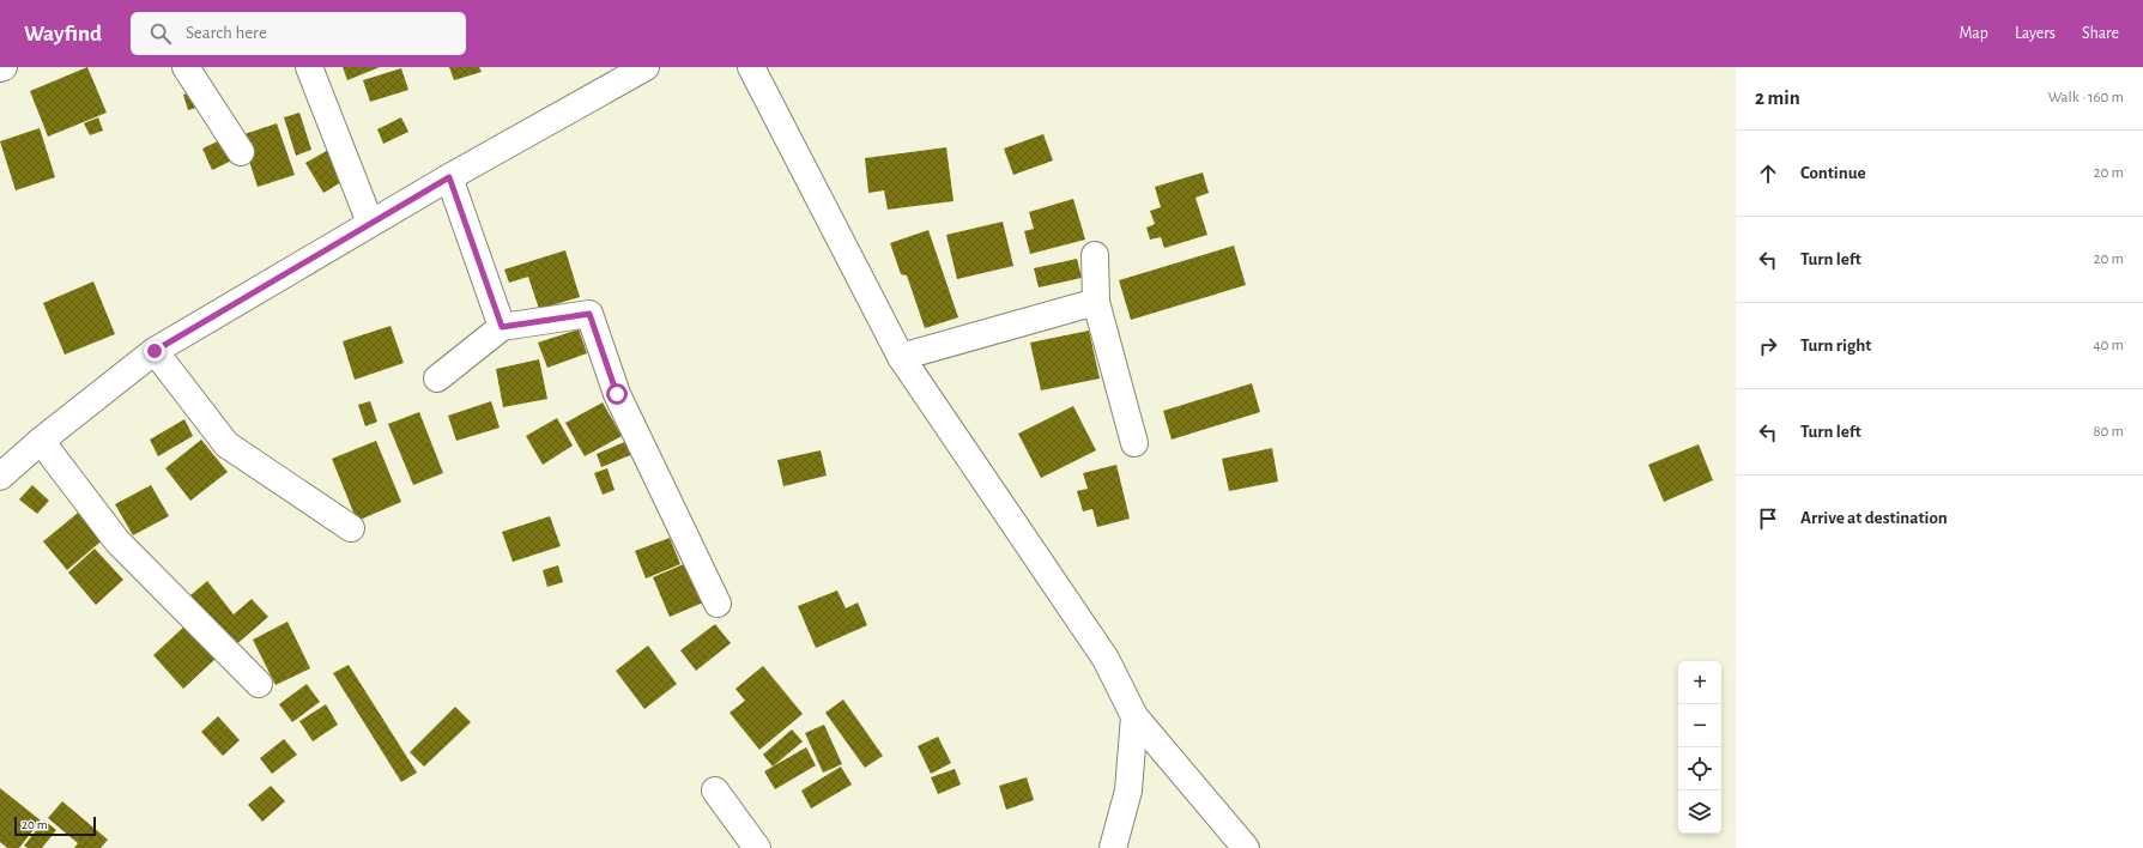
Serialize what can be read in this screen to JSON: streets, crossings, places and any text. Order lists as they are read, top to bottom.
{
  "scale_bar": "20 m",
  "page": {
    "header": "Wayfind",
    "search": "Search here",
    "nav": ["Map", "Layers", "Share"],
    "heading": ["2 min", "Walk · 160 m"],
    "list": [
      ["Continue", "20 m"],
      ["Turn left", "20 m"],
      ["Turn right", "40 m"],
      ["Turn left", "80 m"],
      "Arrive at destination"
    ],
    "map_buttons": ["+", "−"],
    "scale": "20 m"
  }
}
